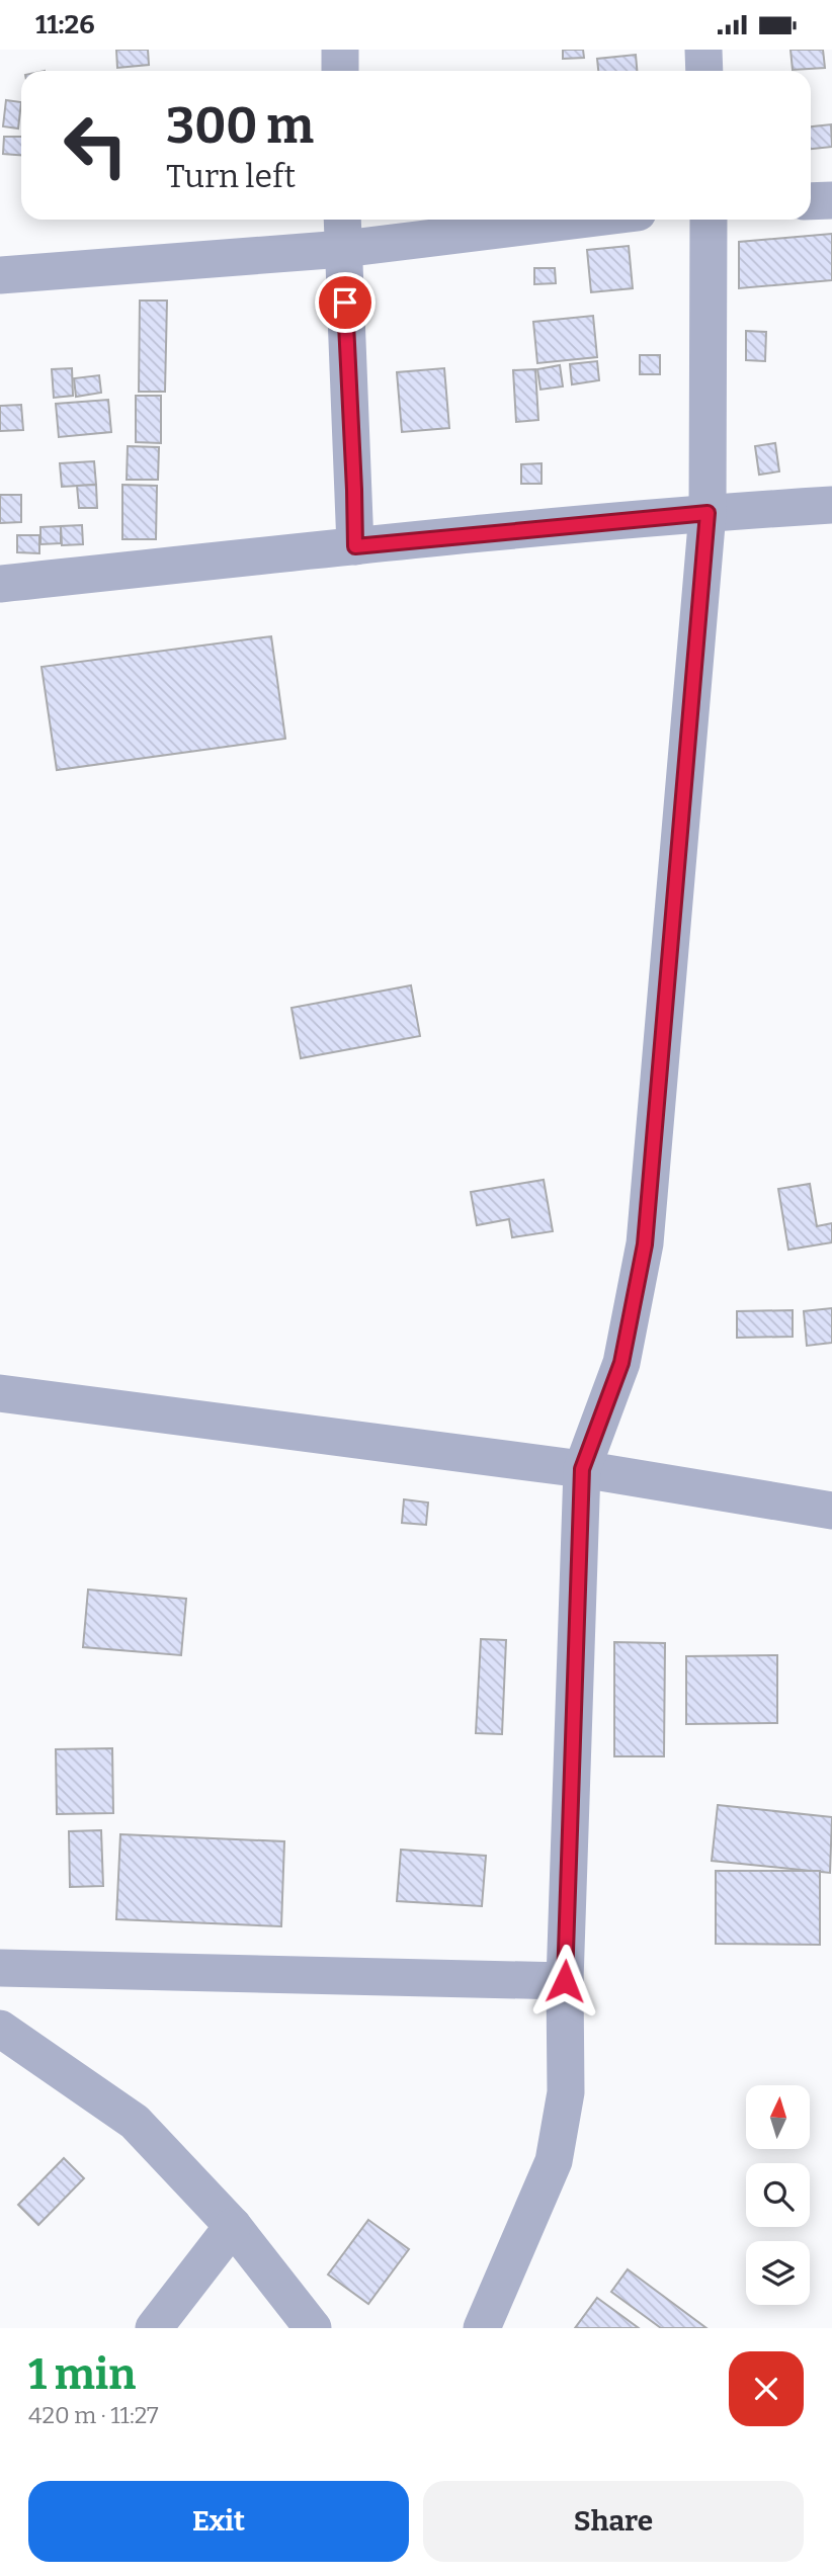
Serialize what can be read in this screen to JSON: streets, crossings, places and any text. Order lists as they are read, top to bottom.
{
  "north": "top",
  "page": {
    "status": "11:26",
    "turn": ["300 m", "Turn left"],
    "heading": ["1 min", "420 m · 11:27"],
    "buttons": ["Exit", "Share"]
  }
}
